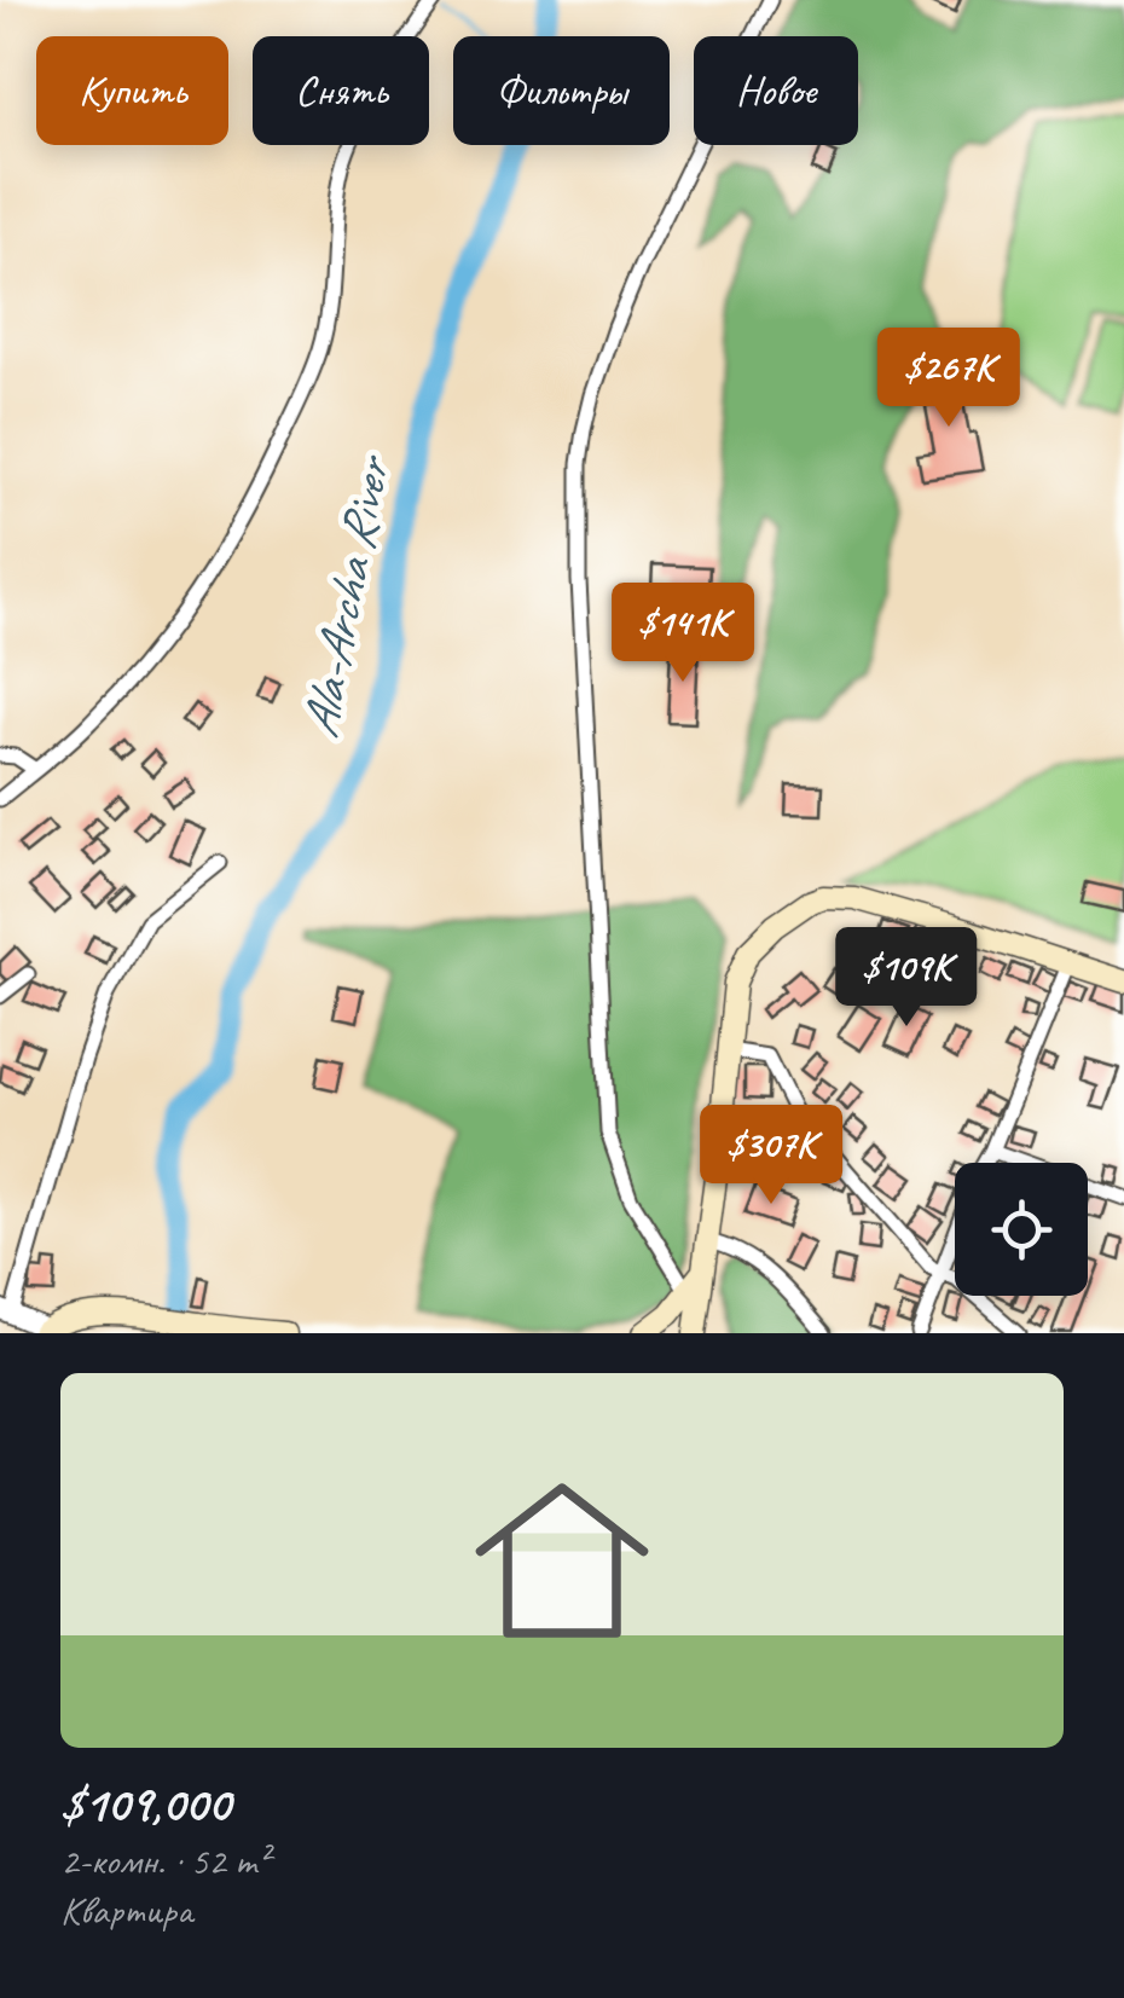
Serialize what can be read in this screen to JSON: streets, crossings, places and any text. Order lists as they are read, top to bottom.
{
  "water": ["Ala-Archa River"],
  "page": {
    "chip": [
      "Купить",
      "Снять",
      "Фильтры",
      "Новое"
    ],
    "price": [
      "$267K",
      "$141K",
      "$109K",
      "$307K"
    ],
    "list": [
      {
        "name": "$109,000",
        "note": "2-комн. · 52 m² · Квартира"
      }
    ]
  }
}
